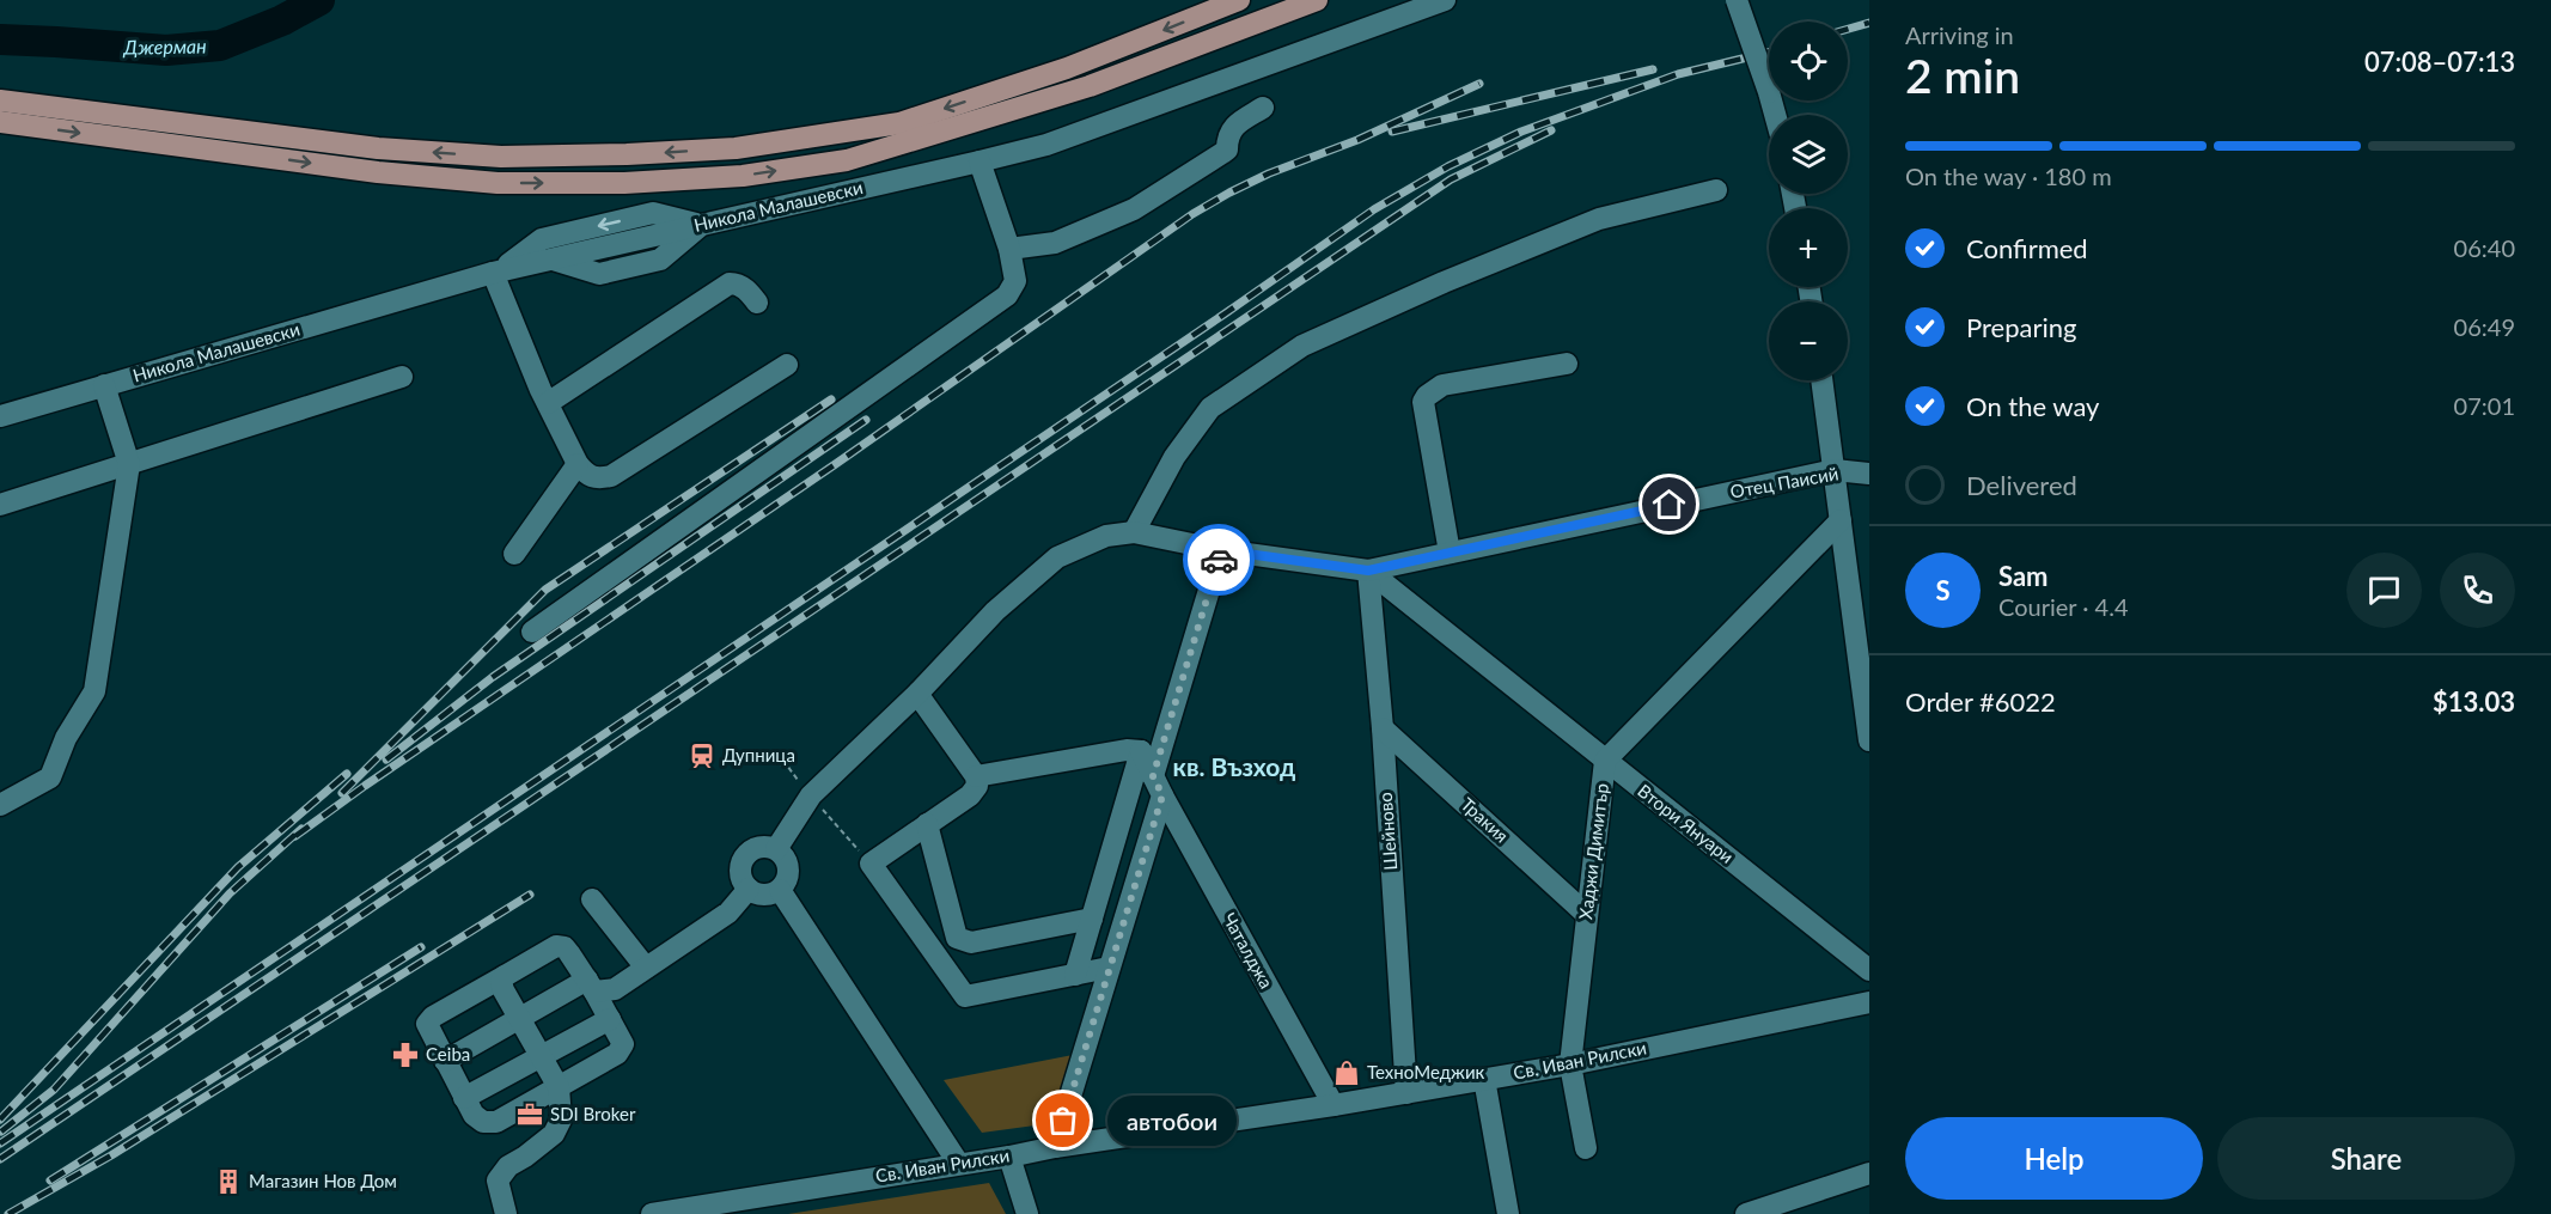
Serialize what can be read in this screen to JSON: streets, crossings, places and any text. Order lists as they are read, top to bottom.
{
  "streets": {
    "street": [
      "Никола Малашевски",
      "Отец Паисий",
      "Тракия",
      "Втори Януари",
      "Шейново",
      "Хаджи Димитър",
      "Чаталджа",
      "Св. Иван Рилски"
    ]
  },
  "crossings": [
    ["Отец Паисий", "Втори Януари"],
    ["Отец Паисий", "Шейново"],
    ["Тракия", "Шейново"],
    ["Тракия", "Хаджи Димитър"],
    ["Втори Януари", "Шейново"],
    ["Втори Януари", "Хаджи Димитър"],
    ["Шейново", "Св. Иван Рилски"],
    ["Хаджи Димитър", "Св. Иван Рилски"],
    ["Чаталджа", "Св. Иван Рилски"]
  ],
  "districts": ["кв. Възход"],
  "water": ["Джерман"],
  "places": {
    "station": ["Дупница"],
    "pharmacy": ["Ceiba"],
    "shop": ["ТехноМеджик"],
    "office": ["SDI Broker"],
    "other": ["автобои"],
    "building": ["Магазин Нов Дом"]
  },
  "page": {
    "heading": ["2 min", "Arriving in", "07:08–07:13"],
    "panel": [
      "Sam",
      "Courier · 4.4",
      "Order #6022",
      "$13.03"
    ],
    "map_buttons": ["+", "−"],
    "bar": "On the way · 180 m",
    "list": [
      ["Confirmed", "06:40"],
      ["Preparing", "06:49"],
      ["On the way", "07:01"],
      "Delivered"
    ],
    "round": "S",
    "bubble": "автобои",
    "buttons": ["Help", "Share"]
  }
}
